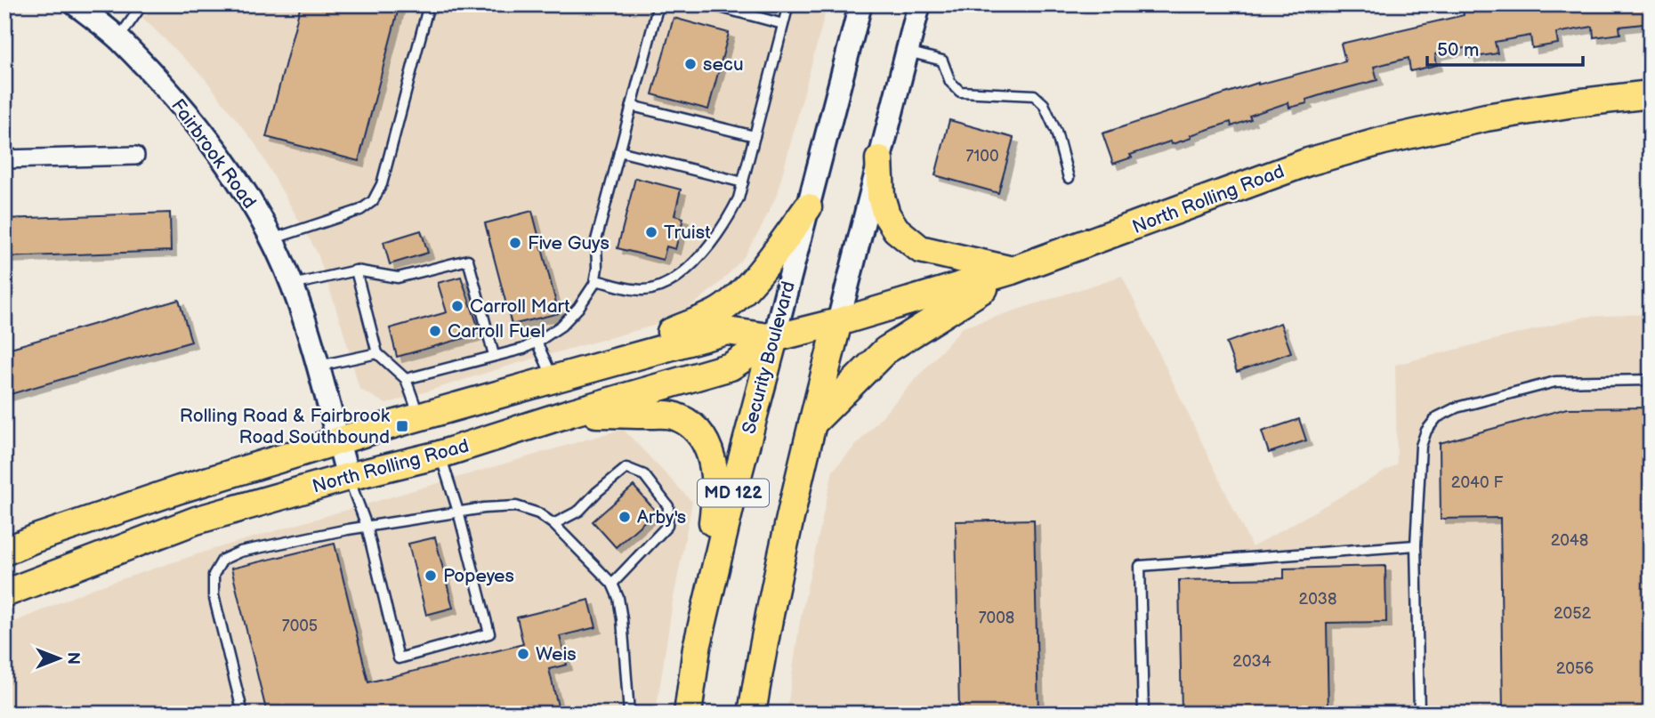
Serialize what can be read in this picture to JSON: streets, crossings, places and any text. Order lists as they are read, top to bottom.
{
  "streets": {
    "main road": ["North Rolling Road", "Security Boulevard", "MD 122"],
    "street": ["Fairbrook Road"]
  },
  "crossings": [
    ["Fairbrook Road", "North Rolling Road"],
    ["North Rolling Road", "Security Boulevard"],
    ["North Rolling Road", "MD 122"]
  ],
  "places": {
    "other": [
      "secu",
      "Truist",
      "Five Guys",
      "Carroll Mart",
      "Carroll Fuel",
      "Arby's",
      "Popeyes",
      "Weis"
    ],
    "transit": ["Rolling Road & Fairbrook Road Southbound"]
  },
  "house_numbers": [
    "7100",
    "2040 F",
    "2048",
    "2038",
    "2052",
    "7008",
    "7005",
    "2034",
    "2056"
  ],
  "scale_bar": "50 m",
  "north": "right"
}
